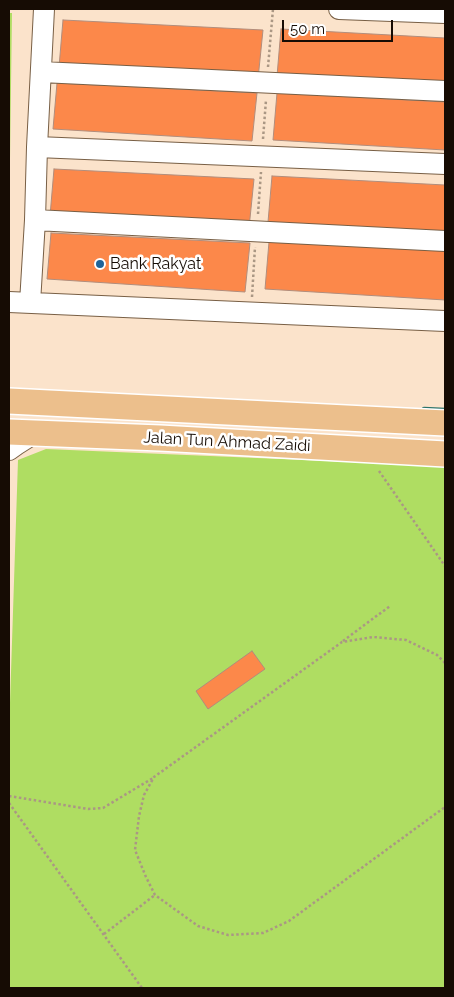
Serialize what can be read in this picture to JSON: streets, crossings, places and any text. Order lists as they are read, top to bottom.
{
  "streets": {
    "main road": ["Jalan Tun Ahmad Zaidi"]
  },
  "places": ["Bank Rakyat"],
  "scale_bar": "50 m"
}
